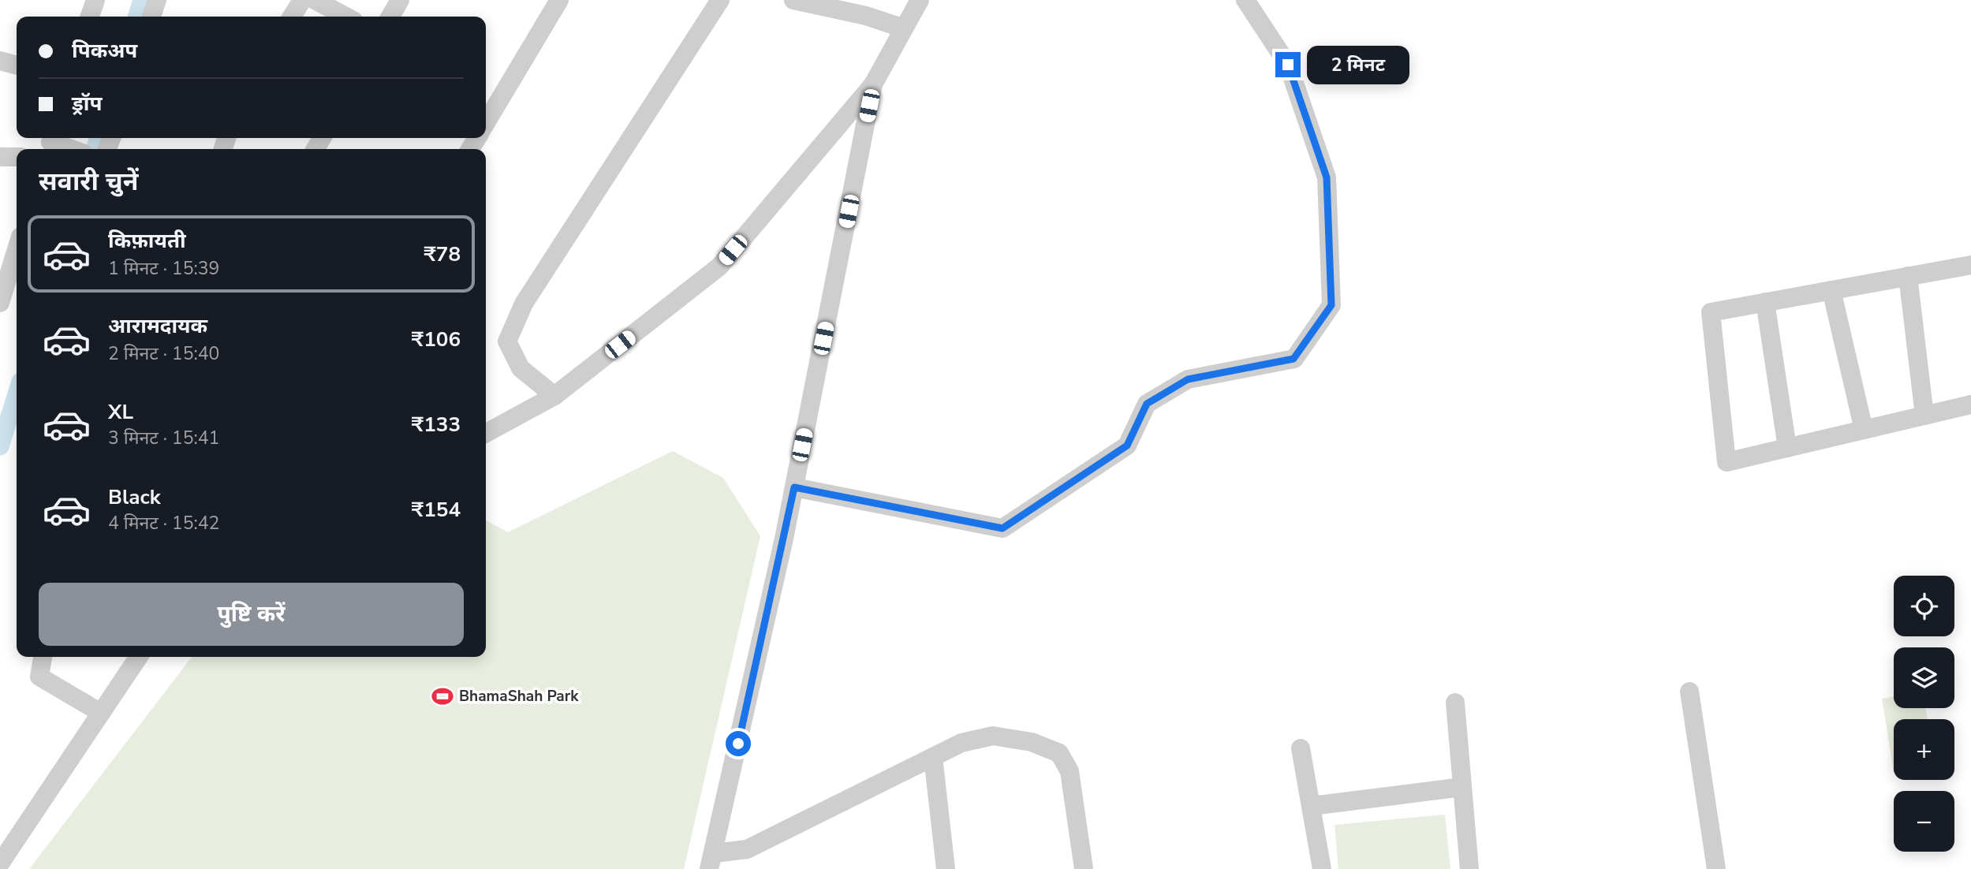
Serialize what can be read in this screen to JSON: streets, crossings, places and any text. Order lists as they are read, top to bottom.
{
  "places": {
    "sports": ["BhamaShah Park"]
  },
  "page": {
    "banner": ["पिकअप", "ड्रॉप"],
    "bubble": "2 मिनट",
    "heading": "सवारी चुनें",
    "list": [
      {
        "name": "किफ़ायती",
        "note": "1 मिनट · 15:39",
        "value": "₹78"
      },
      {
        "name": "आरामदायक",
        "note": "2 मिनट · 15:40",
        "value": "₹106"
      },
      {
        "name": "XL",
        "note": "3 मिनट · 15:41",
        "value": "₹133"
      },
      {
        "name": "Black",
        "note": "4 मिनट · 15:42",
        "value": "₹154"
      }
    ],
    "buttons": "पुष्टि करें",
    "map_buttons": ["+", "−"]
  }
}
